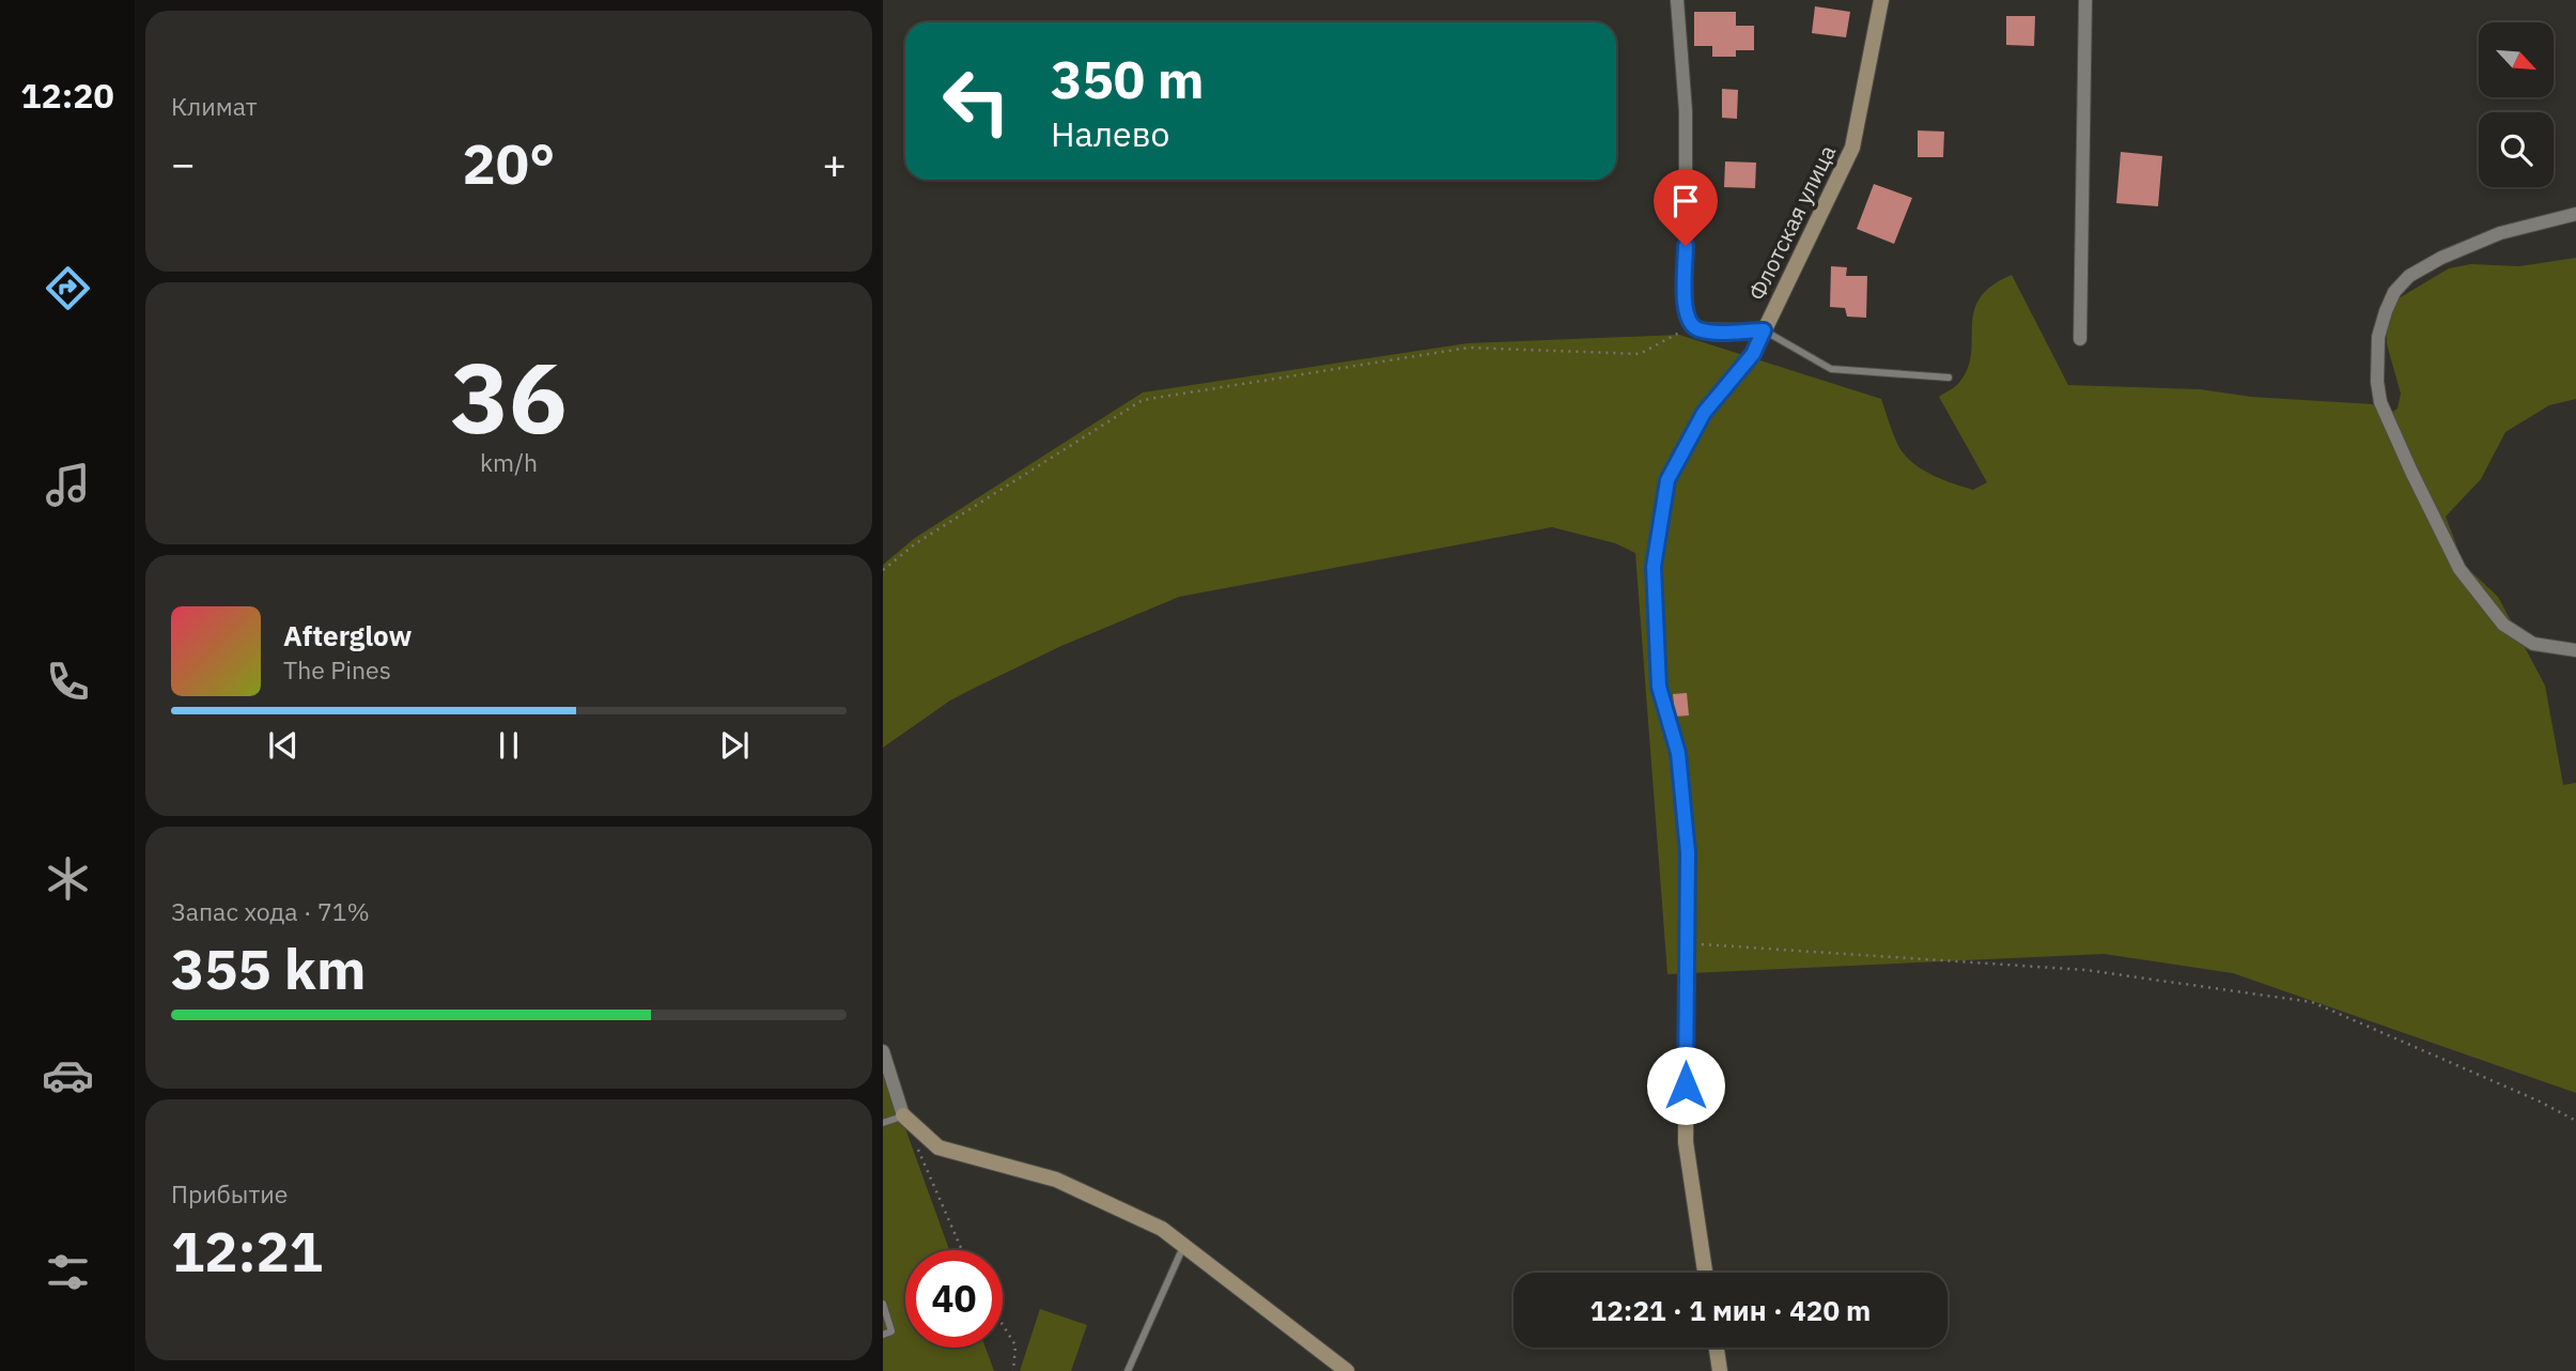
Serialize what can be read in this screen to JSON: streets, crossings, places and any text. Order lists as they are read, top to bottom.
{
  "streets": {
    "street": ["Флотская улица"]
  },
  "north": "bottom right",
  "page": {
    "tabs": "12:20",
    "tile": [
      "Климат",
      ["36", "km/h"],
      ["Запас хода · 71%", "355 km"],
      ["Прибытие", "12:21"]
    ],
    "turn": ["350 m", "Налево"],
    "heat": ["−", "20°", "+"],
    "song": ["Afterglow", "The Pines"],
    "limit": "40",
    "trip": "12:21 · 1 мин · 420 m"
  }
}
